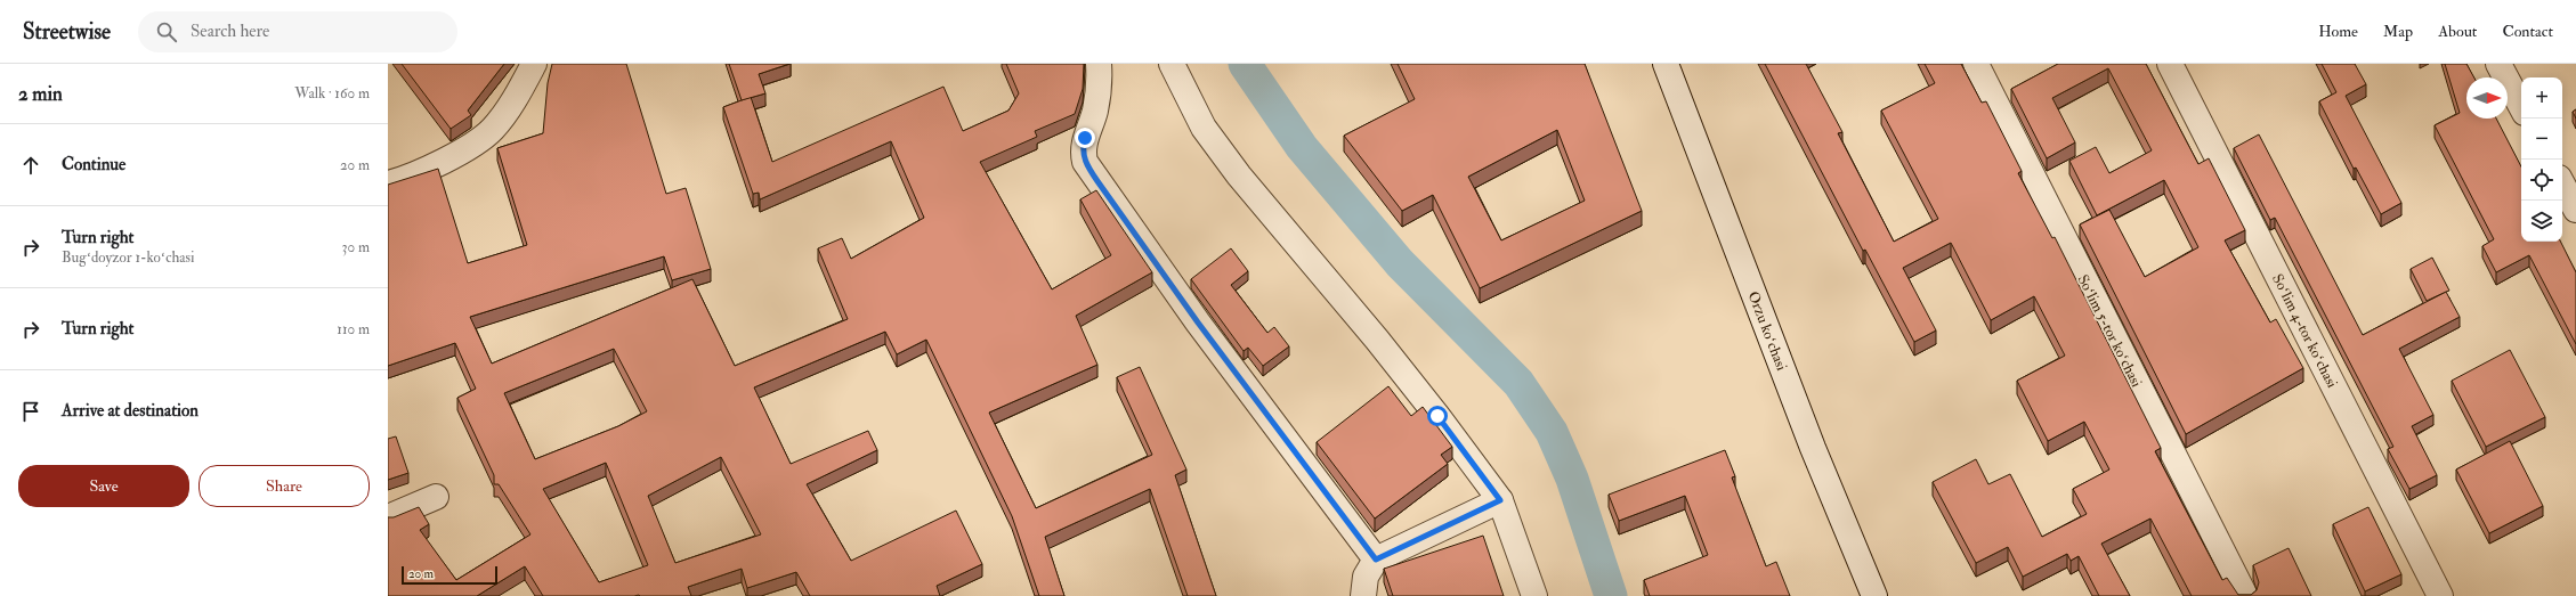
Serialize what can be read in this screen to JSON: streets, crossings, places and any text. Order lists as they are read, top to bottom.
{
  "streets": {
    "street": ["Orzu koʻchasi", "Soʻlim 5-tor koʻchasi", "Soʻlim 4-tor koʻchasi"]
  },
  "scale_bar": "20 m",
  "north": "right",
  "page": {
    "header": "Streetwise",
    "search": "Search here",
    "nav": [
      "Home",
      "Map",
      "About",
      "Contact"
    ],
    "heading": ["2 min", "Walk · 160 m"],
    "map_buttons": ["+", "−"],
    "list": [
      ["Continue", "20 m"],
      ["Turn right", "Bugʻdoyzor 1-koʻchasi", "30 m"],
      ["Turn right", "110 m"],
      "Arrive at destination"
    ],
    "buttons": ["Save", "Share"],
    "scale": "20 m"
  }
}
